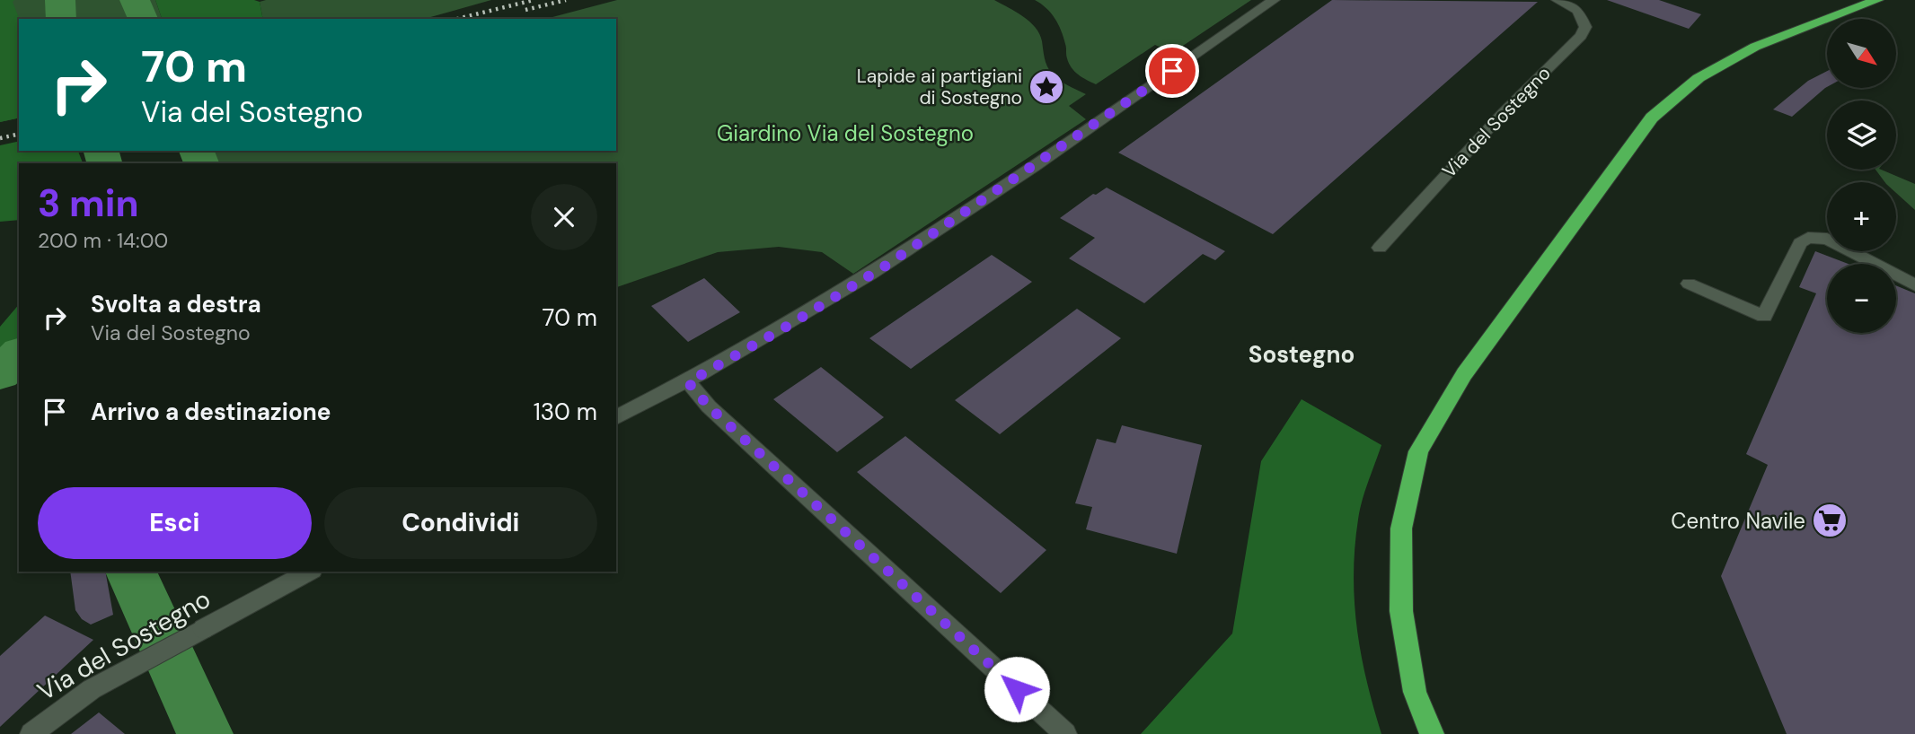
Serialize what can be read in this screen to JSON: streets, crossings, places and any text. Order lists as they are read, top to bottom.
{
  "streets": {
    "street": ["Via del Sostegno"]
  },
  "districts": ["Sostegno"],
  "parks": ["Giardino Via del Sostegno"],
  "places": {
    "place": ["Lapide ai partigiani di Sostegno"],
    "supermarket": ["Centro Navile"]
  },
  "north": "bottom right",
  "page": {
    "map_buttons": ["+", "−"],
    "turn": ["70 m", "Via del Sostegno"],
    "heading": ["3 min", "200 m · 14:00"],
    "list": [
      {
        "name": "Svolta a destra",
        "note": "Via del Sostegno",
        "value": "70 m"
      },
      {
        "name": "Arrivo a destinazione",
        "value": "130 m"
      }
    ],
    "buttons": ["Esci", "Condividi"]
  }
}
